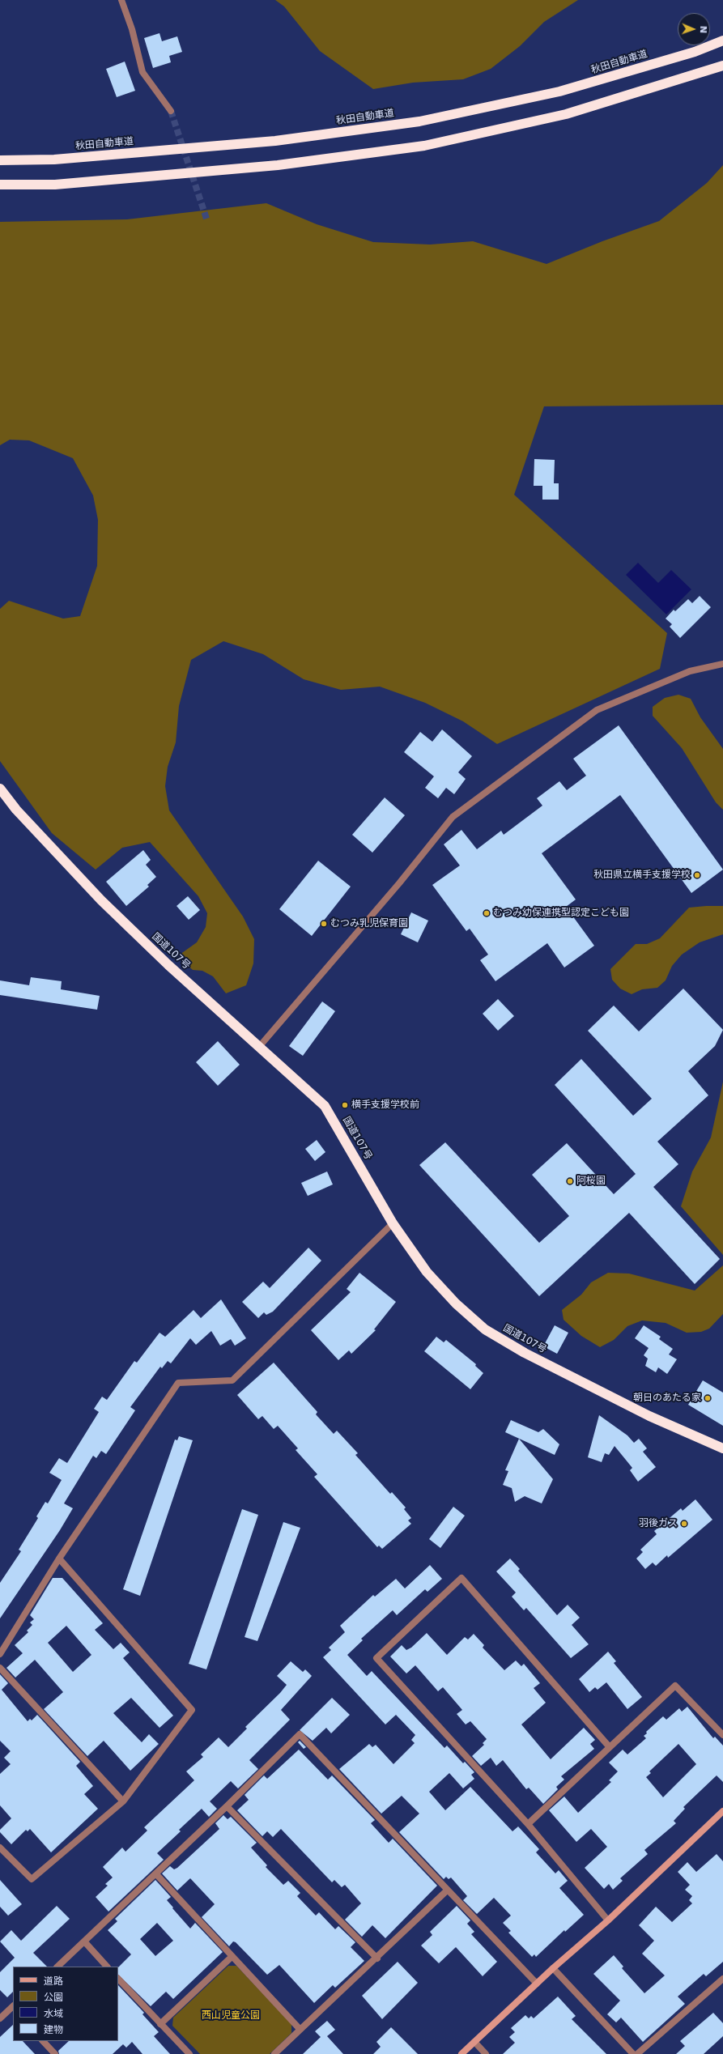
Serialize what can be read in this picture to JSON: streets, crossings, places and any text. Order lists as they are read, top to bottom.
{
  "streets": {
    "highway": ["秋田自動車道", "国道107号"]
  },
  "parks": ["西山児童公園"],
  "places": [
    "秋田県立横手支援学校",
    "むつみ幼保連携型認定こども園",
    "むつみ乳児保育園",
    "横手支援学校前",
    "阿桜園",
    "朝日のあたる家",
    "羽後ガス"
  ],
  "legend": [
    "道路",
    "公園",
    "水域",
    "建物"
  ],
  "north": "right"
}
